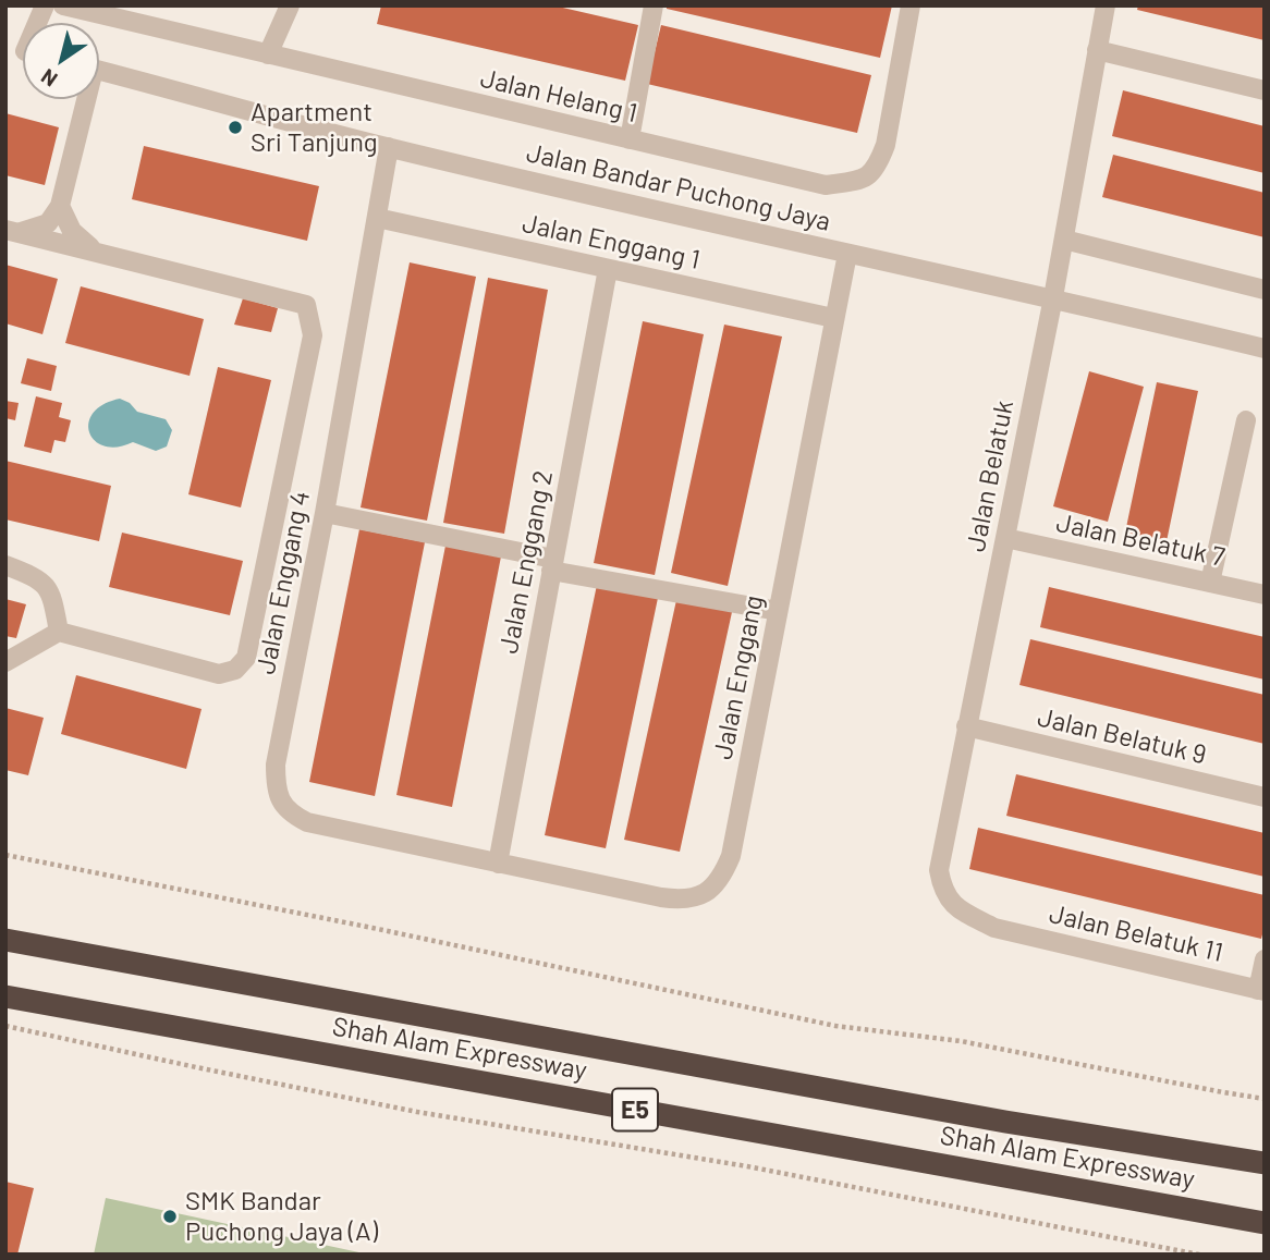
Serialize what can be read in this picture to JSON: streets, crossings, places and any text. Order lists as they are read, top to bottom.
{
  "streets": {
    "highway": ["Shah Alam Expressway", "E5"],
    "street": [
      "Jalan Helang 1",
      "Jalan Bandar Puchong Jaya",
      "Jalan Enggang 1",
      "Jalan Belatuk",
      "Jalan Belatuk 7",
      "Jalan Enggang 2",
      "Jalan Enggang 4",
      "Jalan Enggang",
      "Jalan Belatuk 9",
      "Jalan Belatuk 11"
    ]
  },
  "crossings": [
    ["Jalan Bandar Puchong Jaya", "Jalan Belatuk"],
    ["Jalan Bandar Puchong Jaya", "Jalan Enggang 4"],
    ["Jalan Bandar Puchong Jaya", "Jalan Enggang"],
    ["Jalan Enggang 1", "Jalan Enggang 2"],
    ["Jalan Enggang 1", "Jalan Enggang 4"],
    ["Jalan Enggang 1", "Jalan Enggang"],
    ["Jalan Belatuk", "Jalan Belatuk 7"],
    ["Jalan Belatuk", "Jalan Belatuk 9"],
    ["Jalan Belatuk", "Jalan Belatuk 11"],
    ["Jalan Enggang 2", "Jalan Enggang 4"],
    ["Jalan Enggang 2", "Jalan Enggang"],
    ["Jalan Enggang 4", "Jalan Enggang"]
  ],
  "places": ["Apartment Sri Tanjung", "SMK Bandar Puchong Jaya (A)"],
  "north": "bottom left"
}
